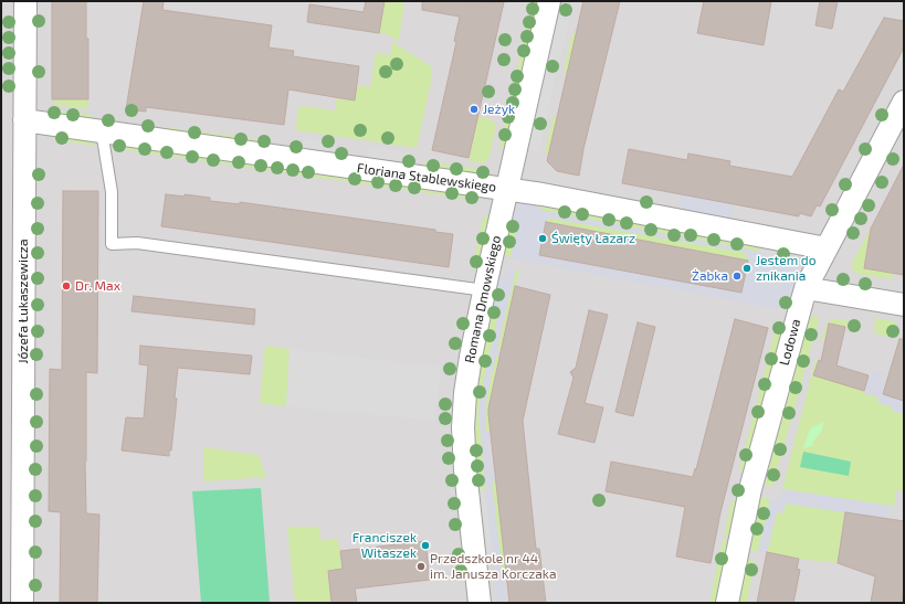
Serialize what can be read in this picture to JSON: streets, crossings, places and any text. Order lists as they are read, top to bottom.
{
  "streets": {
    "street": [
      "Floriana Stablewskiego",
      "Romana Dmowskiego",
      "Józefa Łukaszewicza",
      "Lodowa"
    ]
  },
  "crossings": [
    ["Floriana Stablewskiego", "Romana Dmowskiego"],
    ["Floriana Stablewskiego", "Józefa Łukaszewicza"],
    ["Floriana Stablewskiego", "Lodowa"]
  ],
  "places": [
    "Jeżyk",
    "Święty Łazarz",
    "Jestem do znikania",
    "Żabka",
    "Dr. Max",
    "Franciszek Witaszek",
    "Przedszkole nr 44 im. Janusza Korczaka"
  ]
}
